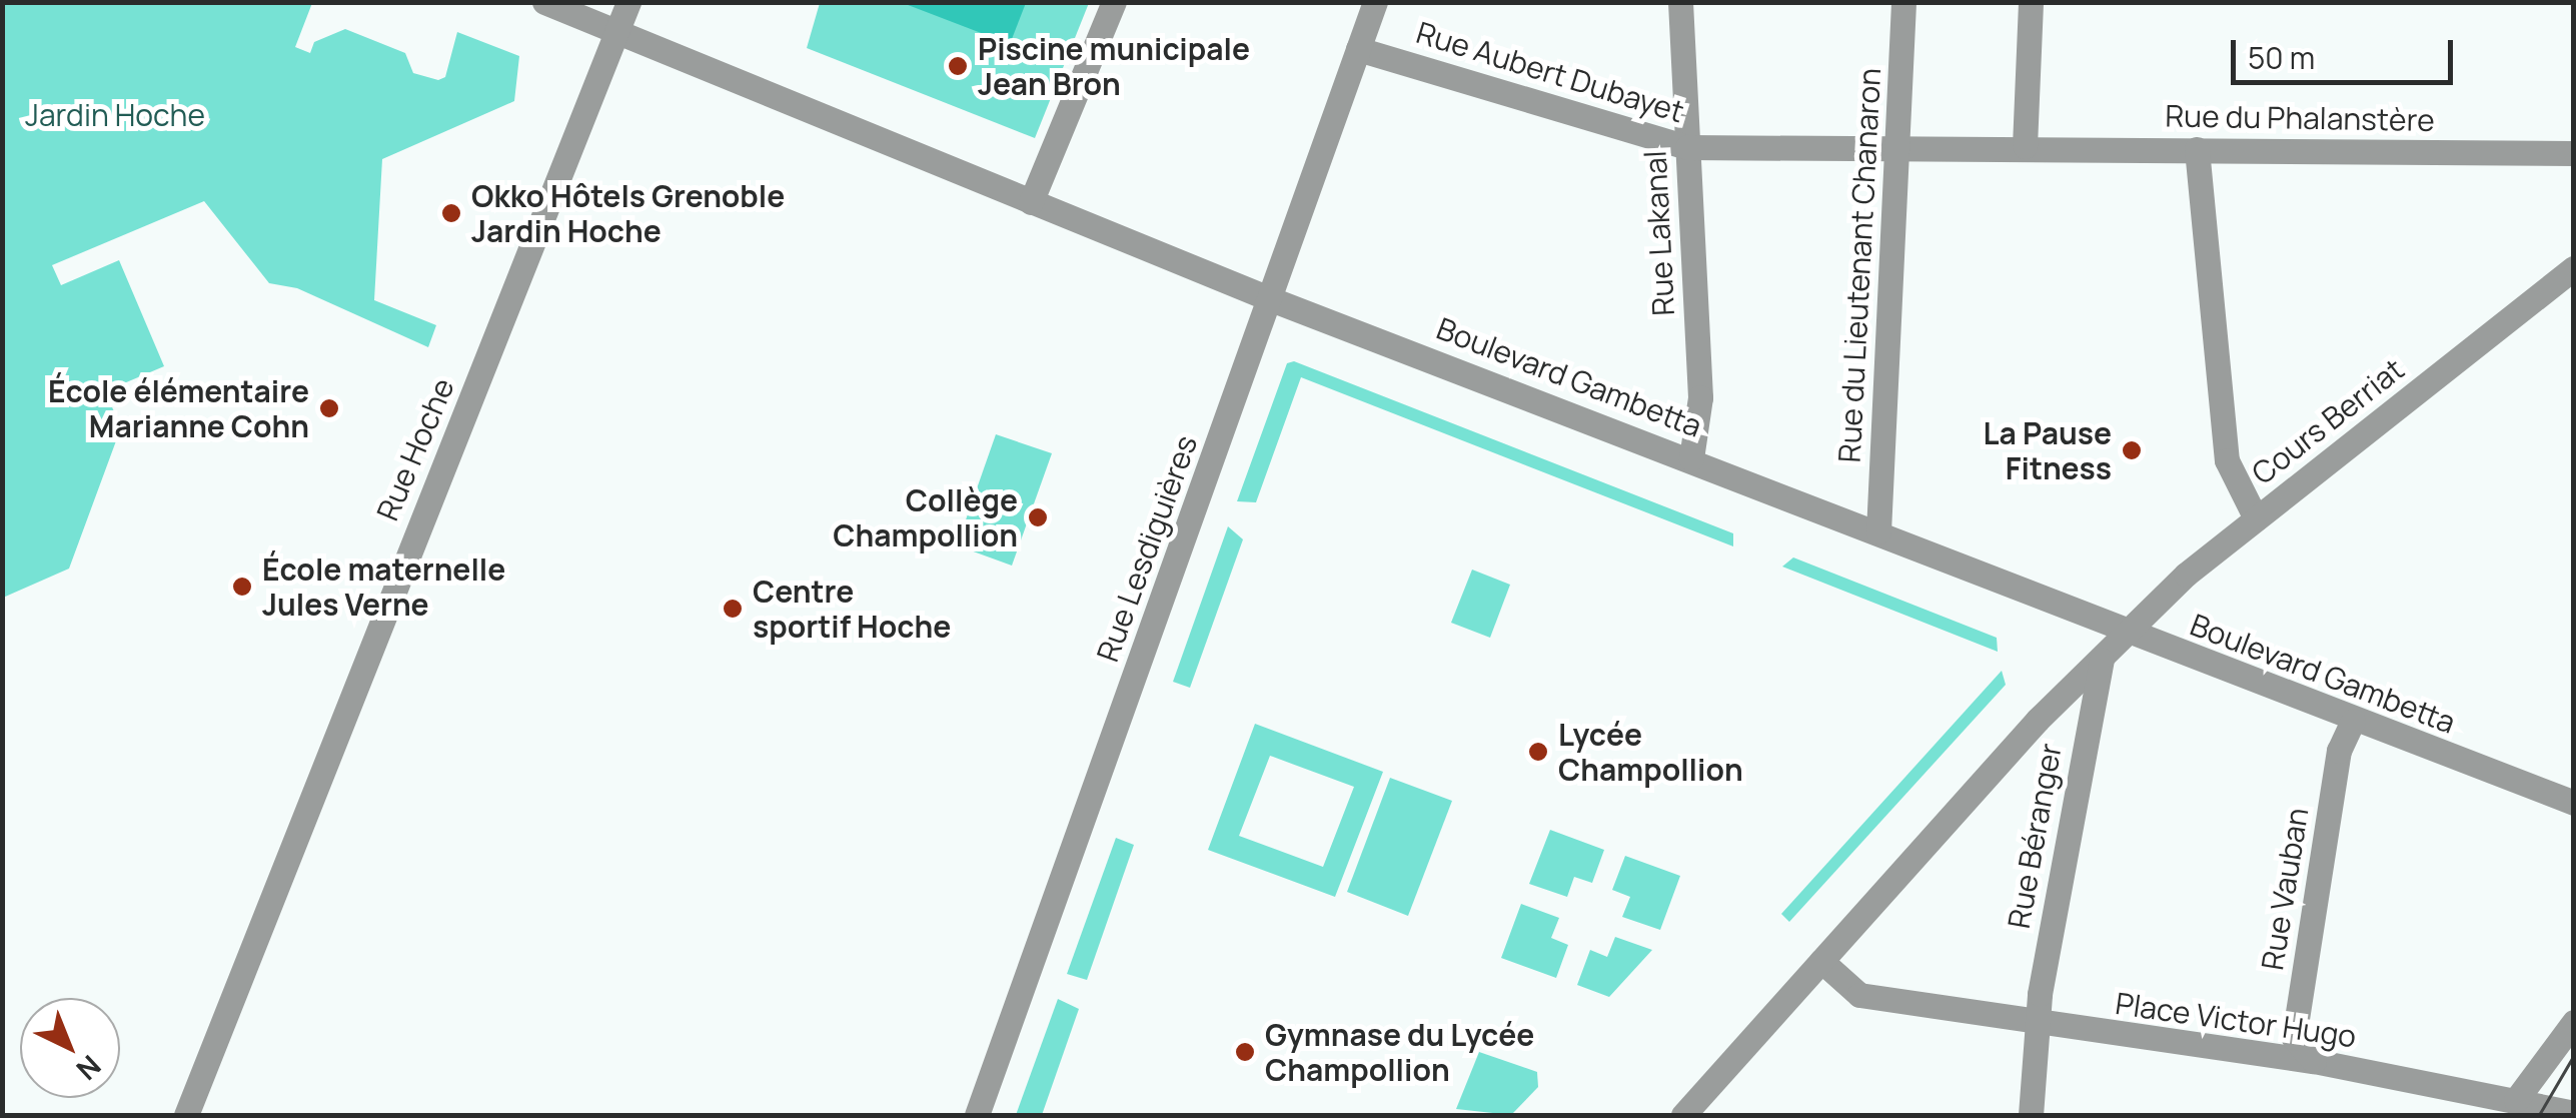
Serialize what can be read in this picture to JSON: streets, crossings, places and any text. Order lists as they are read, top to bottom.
{
  "streets": {
    "street": [
      "Rue Aubert Dubayet",
      "Rue du Phalanstère",
      "Rue Lakanal",
      "Rue du Lieutenant Chanaron",
      "Boulevard Gambetta",
      "Cours Berriat",
      "Rue Hoche",
      "Rue Lesdiguières",
      "Rue Béranger",
      "Rue Vauban",
      "Place Victor Hugo"
    ]
  },
  "crossings": [
    ["Rue Aubert Dubayet", "Rue du Phalanstère"],
    ["Rue Aubert Dubayet", "Rue Lakanal"],
    ["Rue Aubert Dubayet", "Rue du Lieutenant Chanaron"],
    ["Rue Aubert Dubayet", "Rue Lesdiguières"],
    ["Rue Lakanal", "Boulevard Gambetta"],
    ["Rue du Lieutenant Chanaron", "Boulevard Gambetta"],
    ["Boulevard Gambetta", "Cours Berriat"],
    ["Boulevard Gambetta", "Rue Hoche"],
    ["Boulevard Gambetta", "Rue Lesdiguières"],
    ["Boulevard Gambetta", "Rue Vauban"],
    ["Cours Berriat", "Rue Béranger"],
    ["Cours Berriat", "Place Victor Hugo"],
    ["Rue Béranger", "Place Victor Hugo"],
    ["Rue Vauban", "Place Victor Hugo"]
  ],
  "parks": ["Jardin Hoche"],
  "places": [
    "Piscine municipale Jean Bron",
    "Okko Hôtels Grenoble Jardin Hoche",
    "École élémentaire Marianne Cohn",
    "La Pause Fitness",
    "Collège Champollion",
    "École maternelle Jules Verne",
    "Centre sportif Hoche",
    "Lycée Champollion",
    "Gymnase du Lycée Champollion"
  ],
  "scale_bar": "50 m",
  "north": "bottom right"
}
